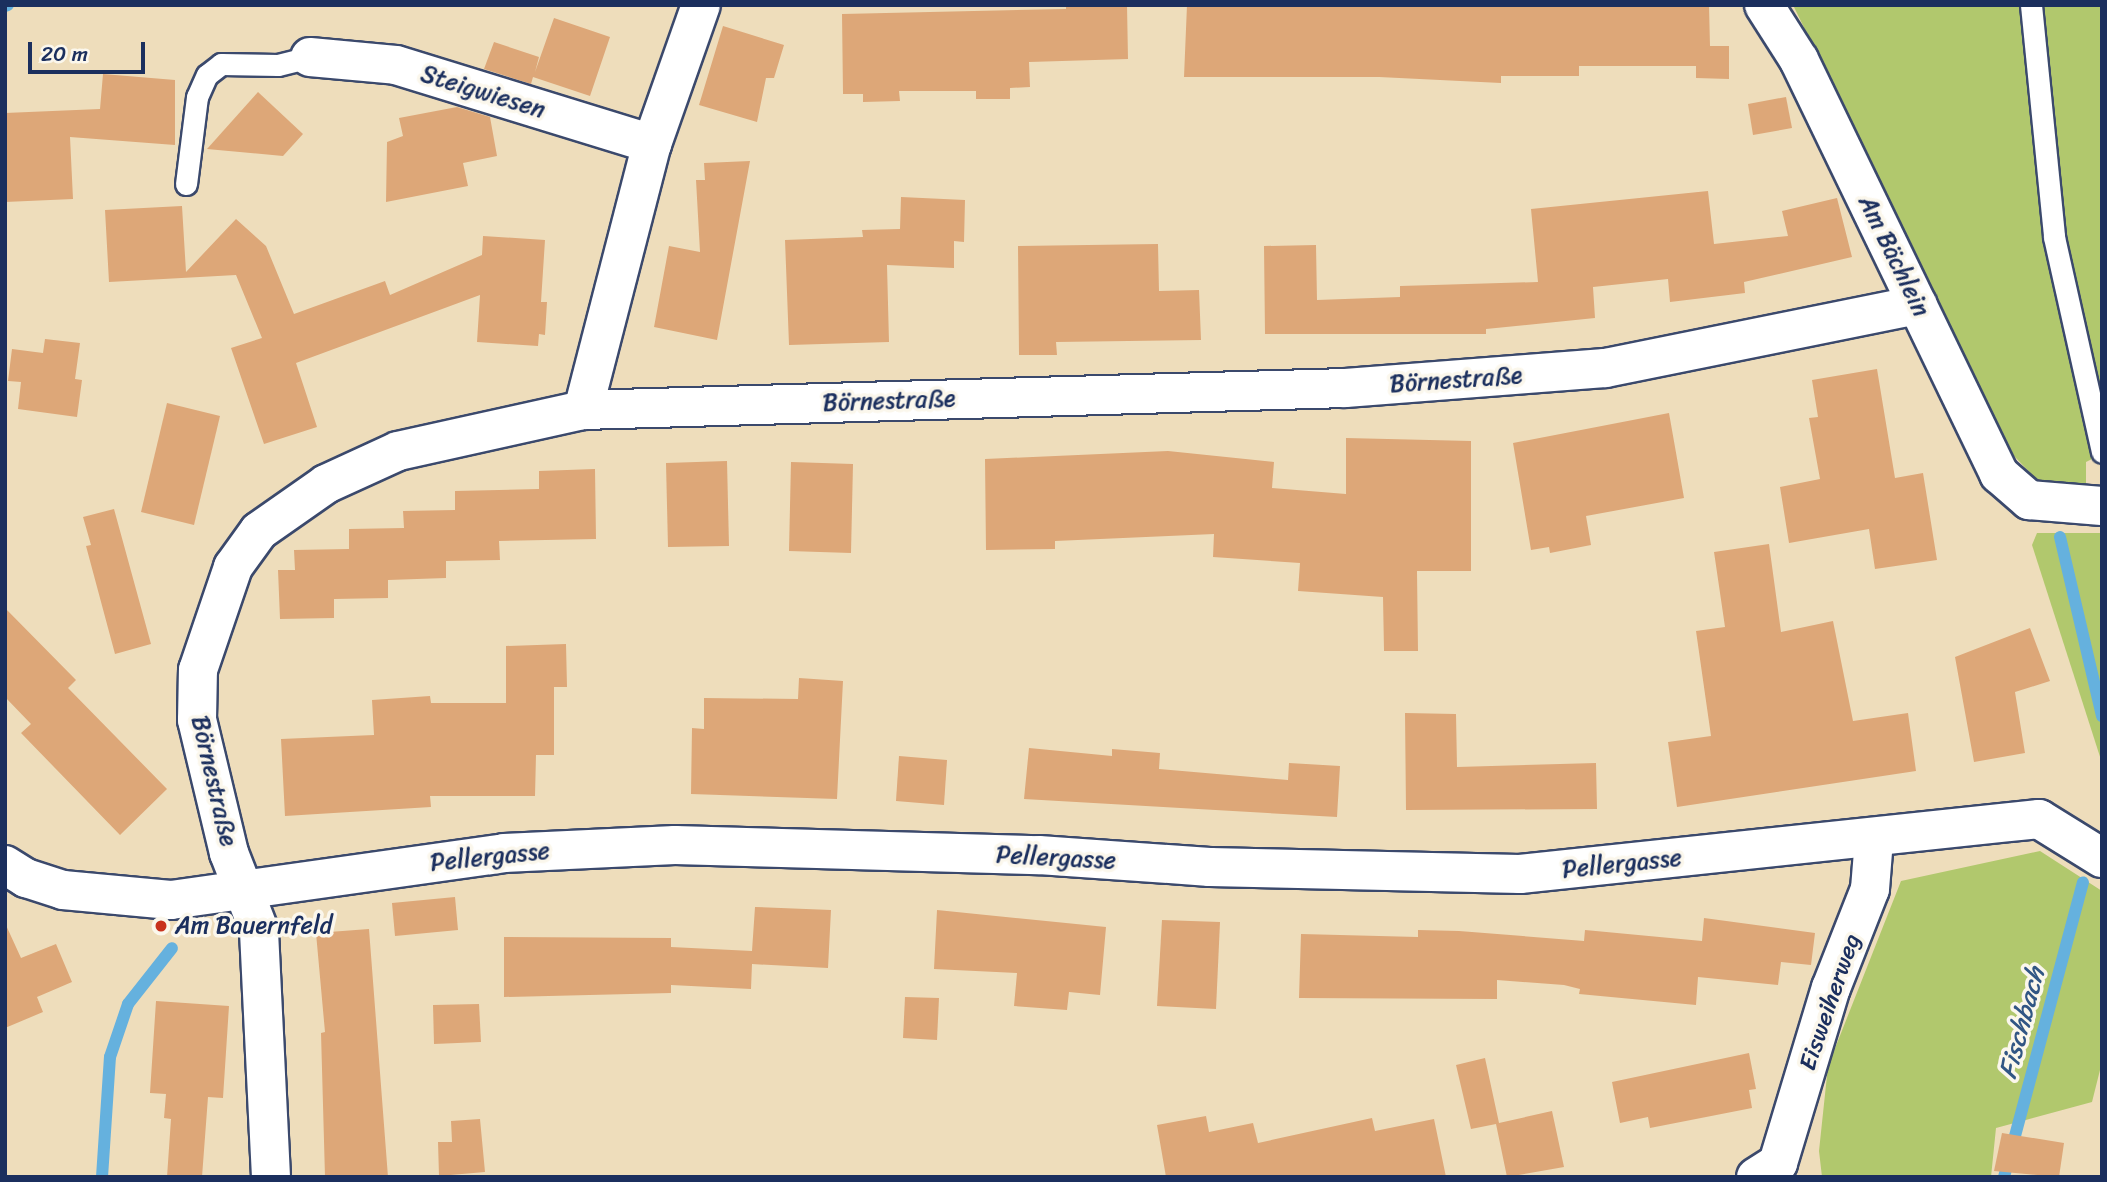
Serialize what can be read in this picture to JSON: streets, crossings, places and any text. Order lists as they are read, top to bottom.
{
  "streets": {
    "street": [
      "Steigwiesen",
      "Am Bächlein",
      "Börnestraße",
      "Pellergasse",
      "Eisweiherweg"
    ]
  },
  "crossings": [
    ["Am Bächlein", "Börnestraße"],
    ["Börnestraße", "Pellergasse"],
    ["Pellergasse", "Eisweiherweg"]
  ],
  "water": ["Fischbach"],
  "places": ["Am Bauernfeld"],
  "scale_bar": "20 m"
}
